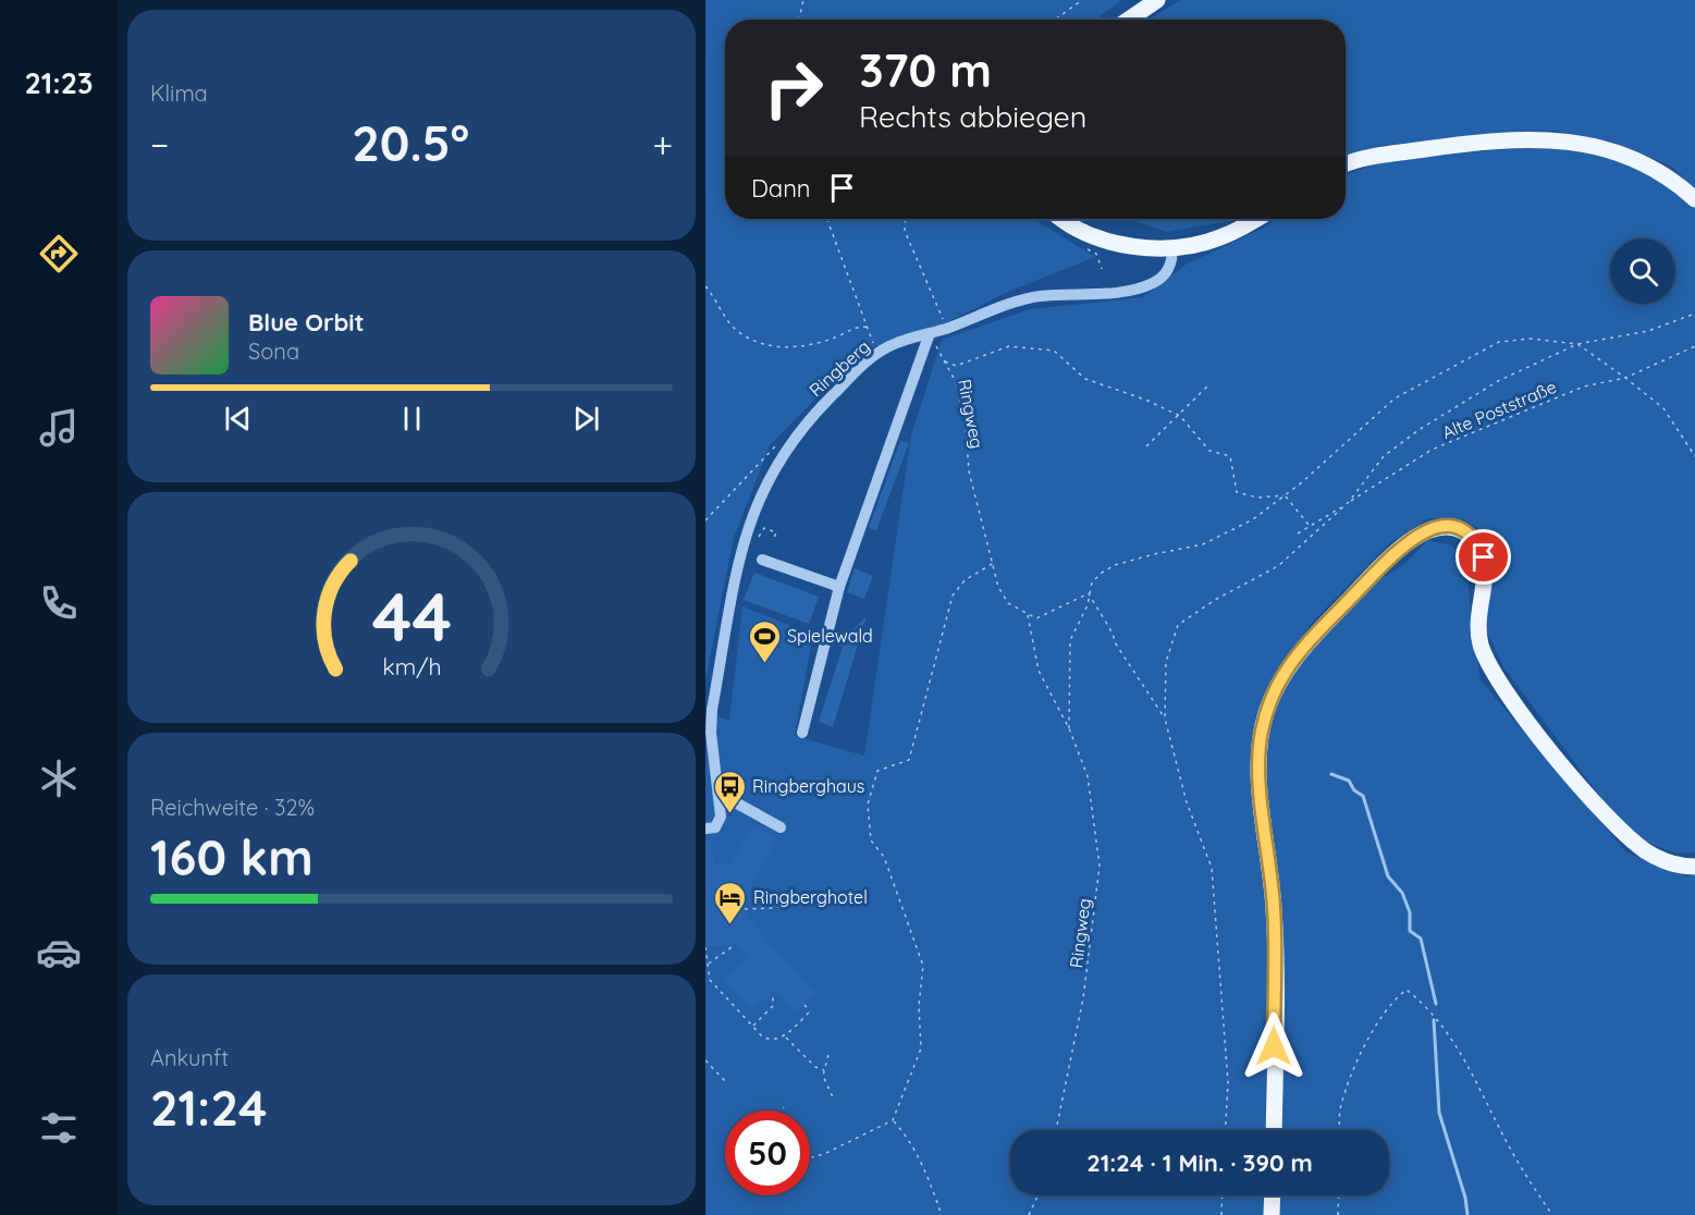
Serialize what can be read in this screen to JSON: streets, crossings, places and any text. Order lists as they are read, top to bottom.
{
  "streets": {
    "lane": ["Ringberg"],
    "path": ["Alte Poststraße", "Ringweg"]
  },
  "crossings": [
    ["Ringberg", "Ringweg"]
  ],
  "places": {
    "sports": ["Spielewald"],
    "bus stop": ["Ringberghaus"],
    "hotel": ["Ringberghotel"]
  },
  "page": {
    "tabs": "21:23",
    "tile": [
      "Klima",
      ["Reichweite · 32%", "160 km"],
      ["Ankunft", "21:24"]
    ],
    "turn": ["370 m", "Rechts abbiegen"],
    "heat": ["−", "20.5°", "+"],
    "then": "Dann",
    "song": ["Blue Orbit", "Sona"],
    "limit": "50",
    "trip": "21:24 · 1 Min. · 390 m",
    "gauge": ["44", "km/h"]
  }
}
